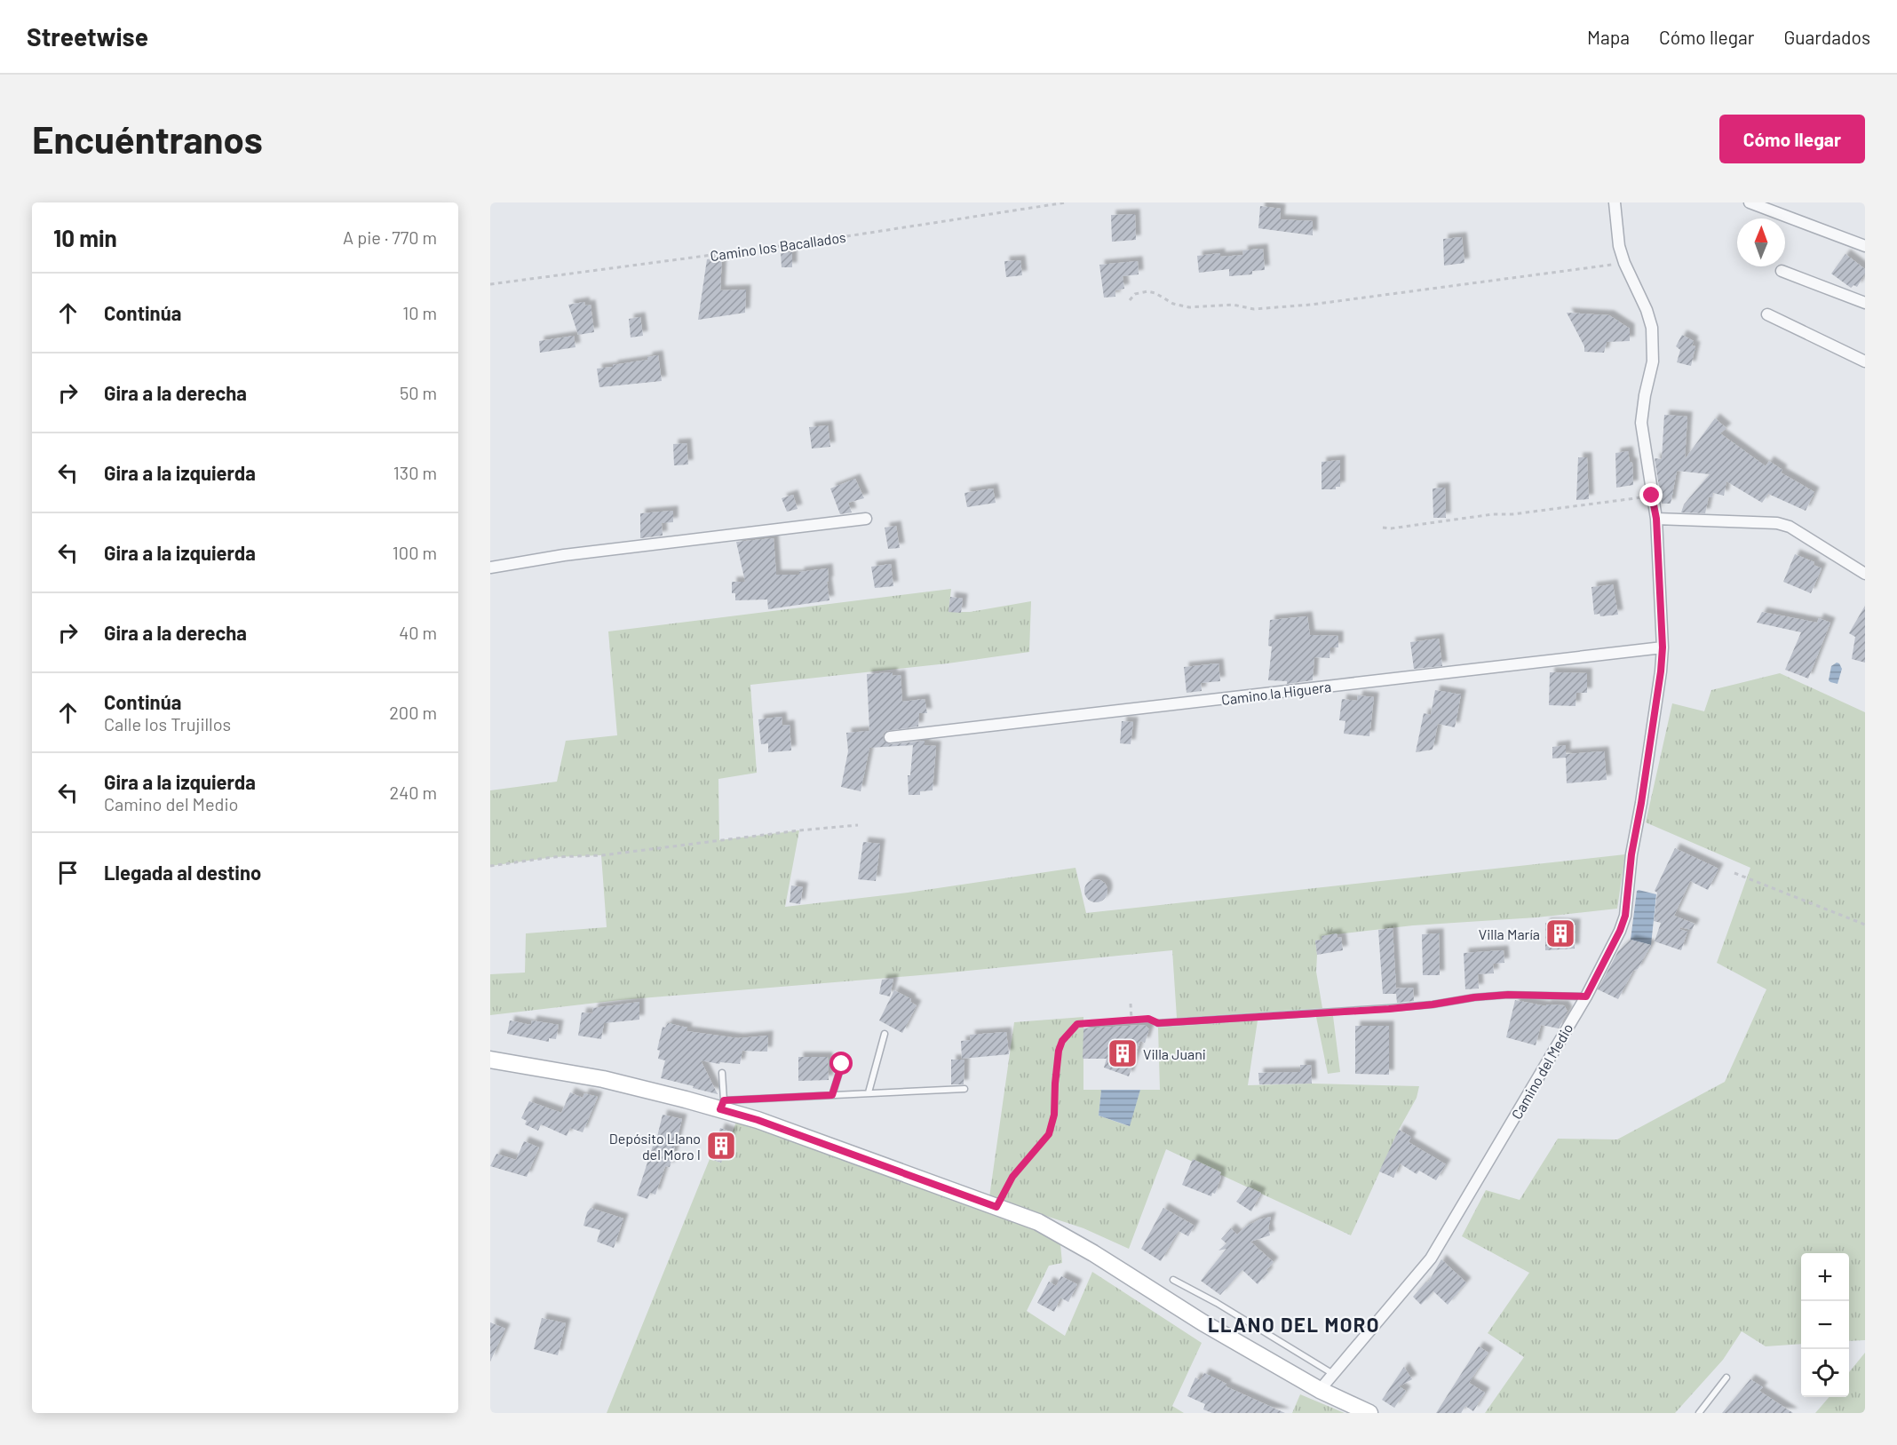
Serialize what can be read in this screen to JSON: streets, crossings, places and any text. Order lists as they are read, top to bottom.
{
  "streets": {
    "street": ["Camino la Higuera", "Camino del Medio"],
    "path": ["Camino los Bacallados"]
  },
  "crossings": [
    ["Camino la Higuera", "Camino del Medio"]
  ],
  "districts": ["LLANO DEL MORO"],
  "places": {
    "building": ["Villa María", "Villa Juani", "Depósito Llano del Moro I"]
  },
  "north": "top",
  "page": {
    "header": "Streetwise",
    "nav": ["Mapa", "Cómo llegar", "Guardados"],
    "buttons": "Cómo llegar",
    "title": "Encuéntranos",
    "heading": ["10 min", "A pie · 770 m"],
    "list": [
      ["Continúa", "10 m"],
      ["Gira a la derecha", "50 m"],
      ["Gira a la izquierda", "130 m"],
      ["Gira a la izquierda", "100 m"],
      ["Gira a la derecha", "40 m"],
      ["Continúa", "Calle los Trujillos", "200 m"],
      ["Gira a la izquierda", "Camino del Medio", "240 m"],
      "Llegada al destino"
    ],
    "map_buttons": ["+", "−"]
  }
}
